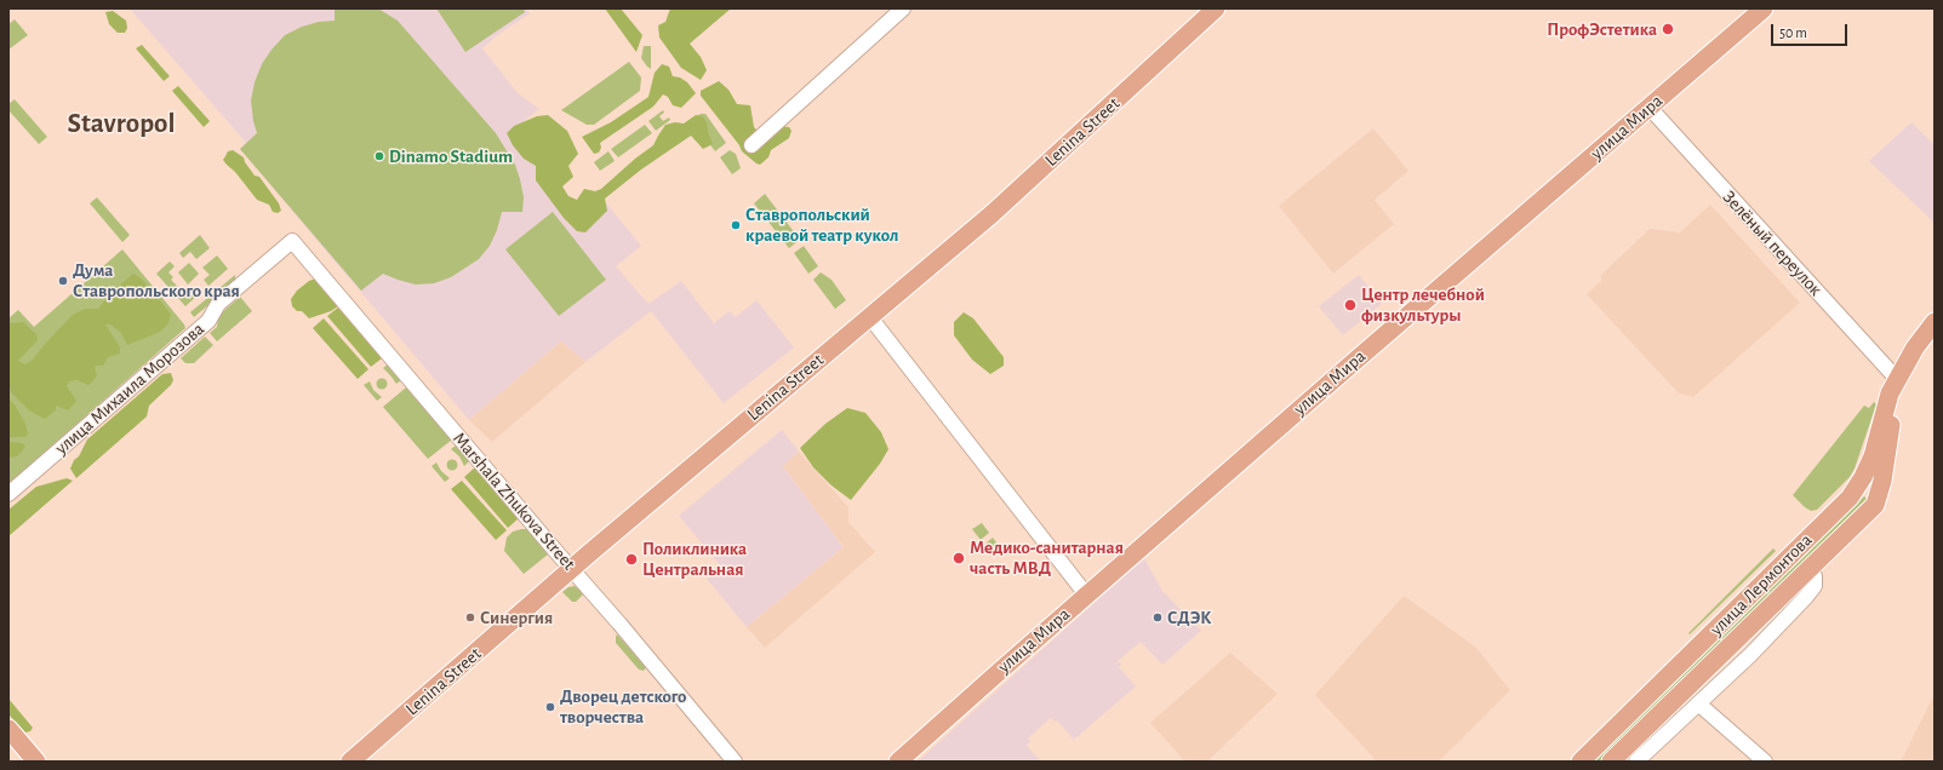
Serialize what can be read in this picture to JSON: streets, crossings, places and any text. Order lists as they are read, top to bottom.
{
  "streets": {
    "main road": ["улица Мира", "Lenina Street", "улица Лермонтова"],
    "street": ["Зелёный переулок", "улица Михаила Морозова", "Marshala Zhukova Street"]
  },
  "crossings": [
    ["улица Мира", "Зелёный переулок"],
    ["Lenina Street", "Marshala Zhukova Street"],
    ["Зелёный переулок", "улица Лермонтова"],
    ["улица Михаила Морозова", "Marshala Zhukova Street"]
  ],
  "districts": ["Stavropol"],
  "places": [
    "ПрофЭстетика",
    "Dinamo Stadium",
    "Ставропольский краевой театр кукол",
    "Дума Ставропольского края",
    "Центр лечебной физкультуры",
    "Медико-санитарная часть МВД",
    "Поликлиника Центральная",
    "Синергия",
    "СДЭК",
    "Дворец детского творчества"
  ],
  "scale_bar": "50 m"
}
